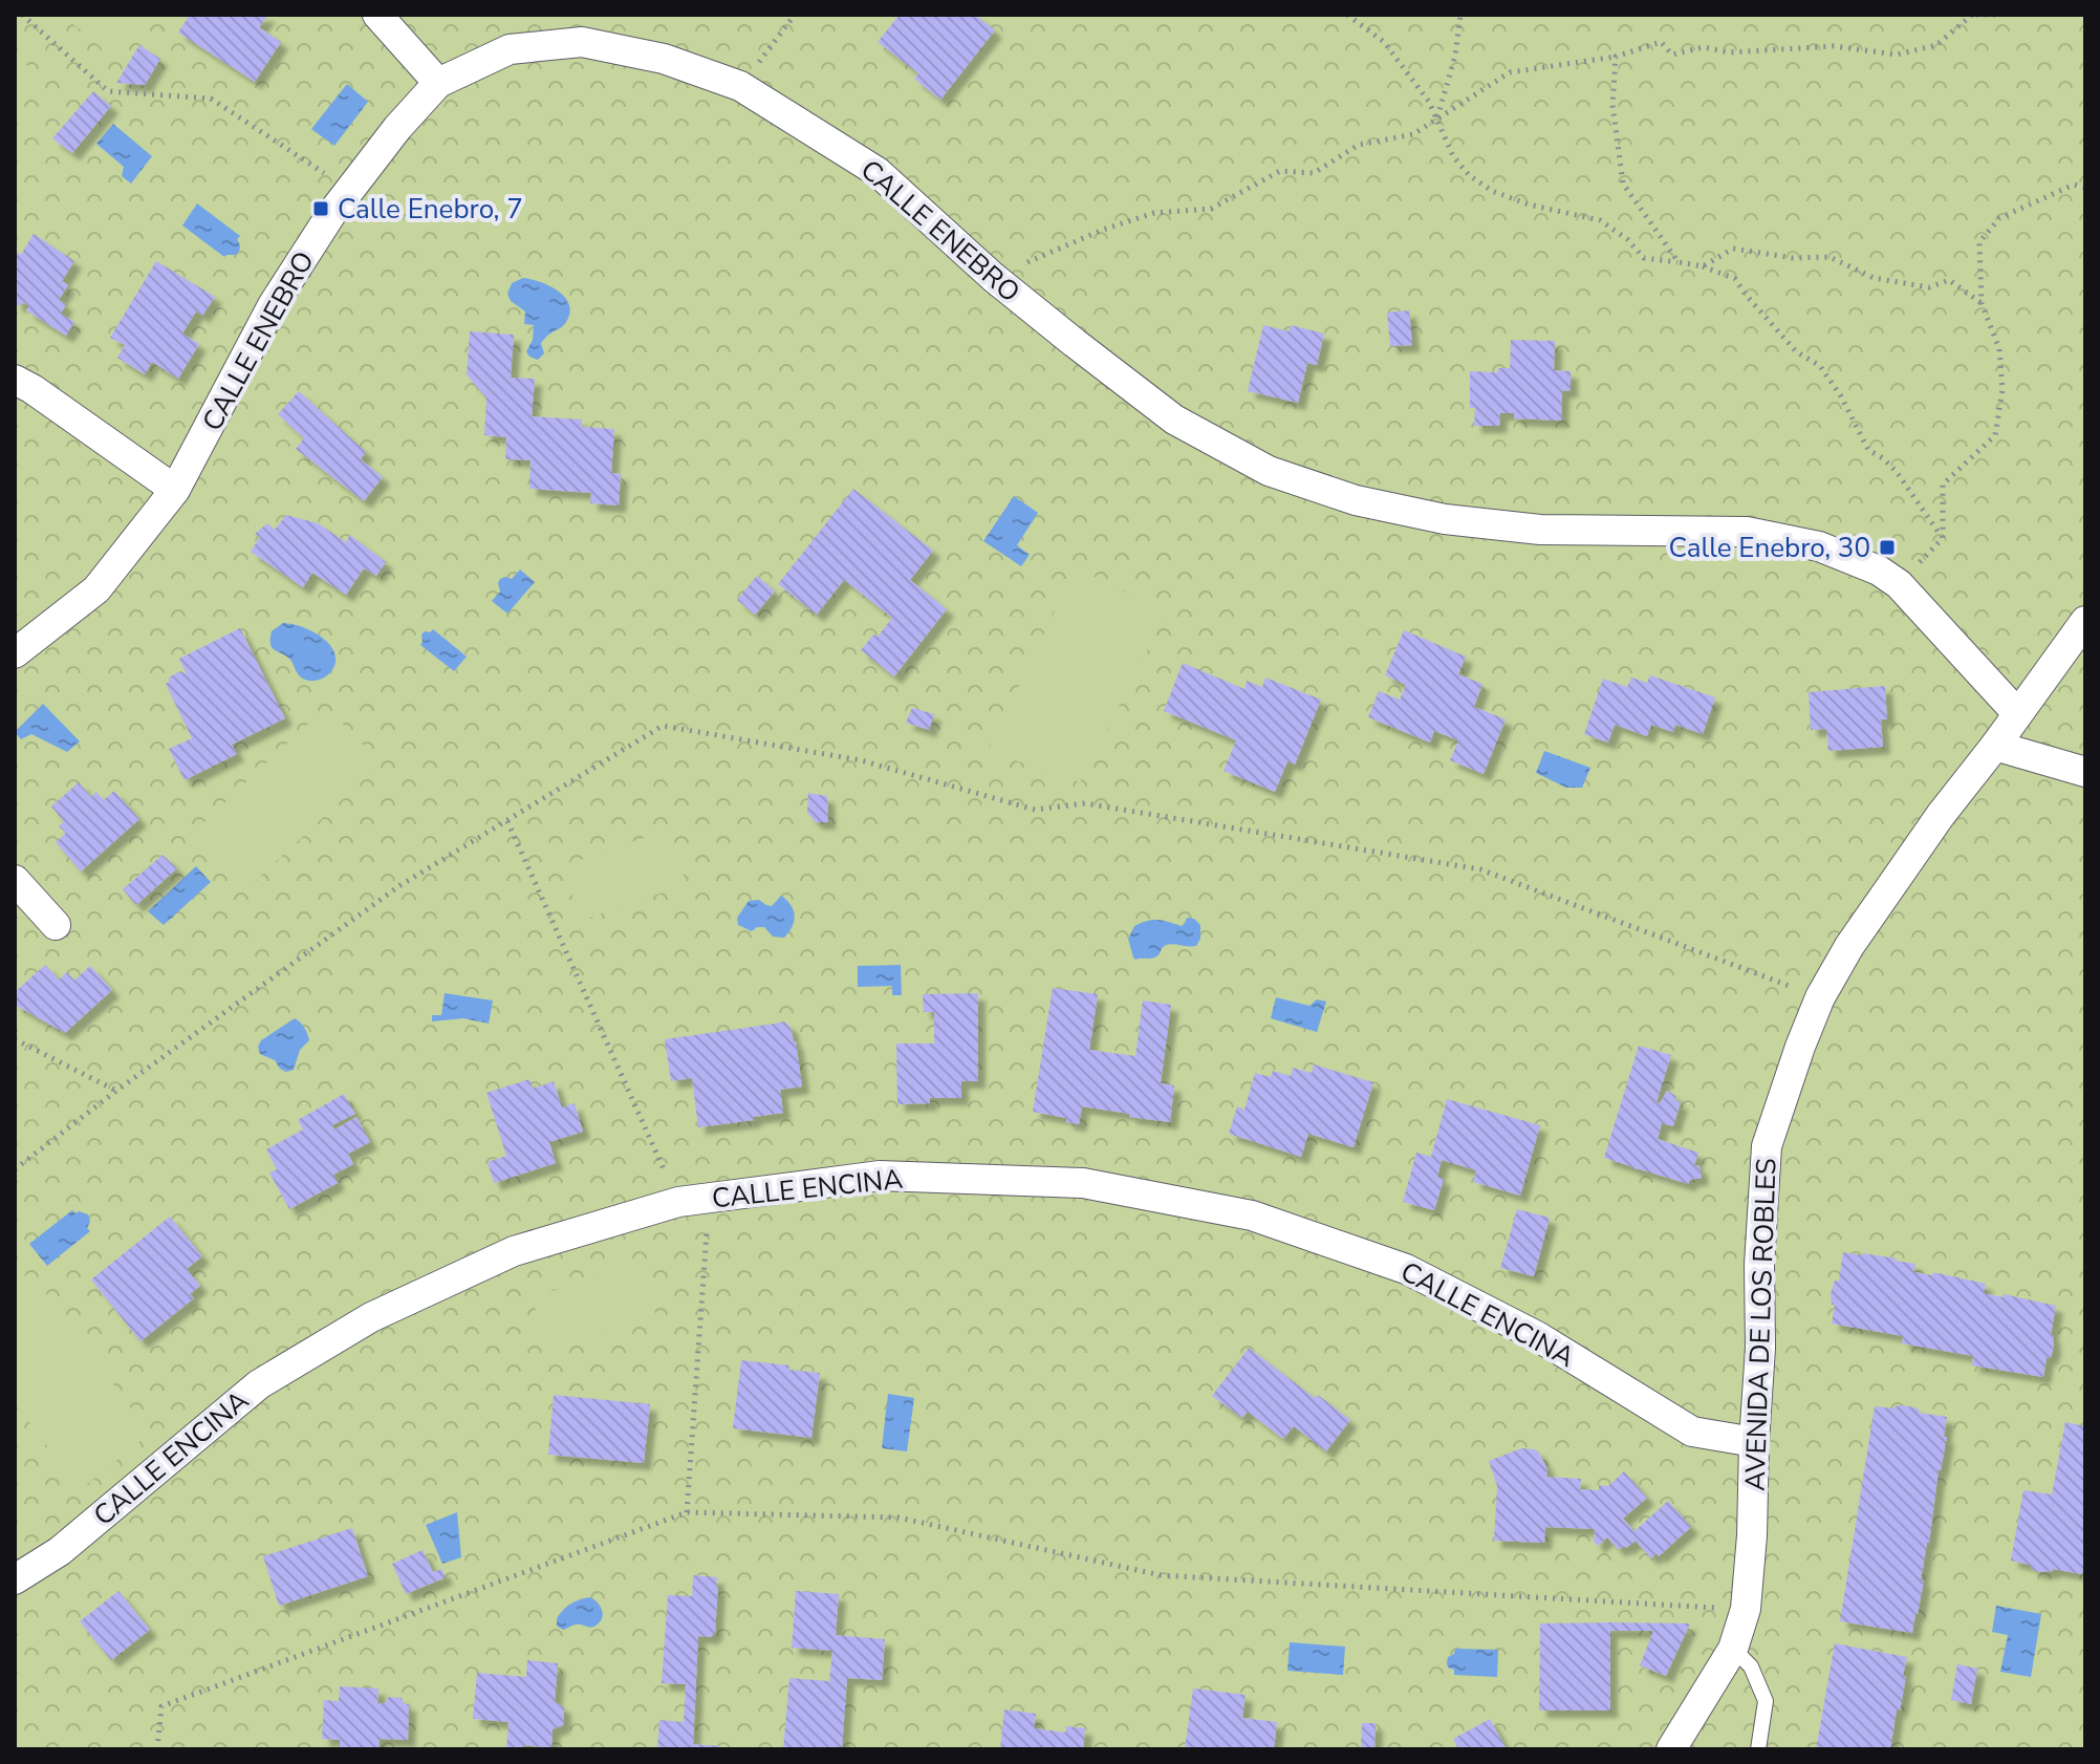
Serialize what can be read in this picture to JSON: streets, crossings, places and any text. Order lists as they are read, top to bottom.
{
  "streets": {
    "street": ["CALLE ENEBRO", "CALLE ENCINA", "AVENIDA DE LOS ROBLES"]
  },
  "crossings": [
    ["CALLE ENEBRO", "AVENIDA DE LOS ROBLES"],
    ["CALLE ENCINA", "AVENIDA DE LOS ROBLES"]
  ],
  "places": {
    "transit": ["Calle Enebro, 7", "Calle Enebro, 30"]
  }
}
